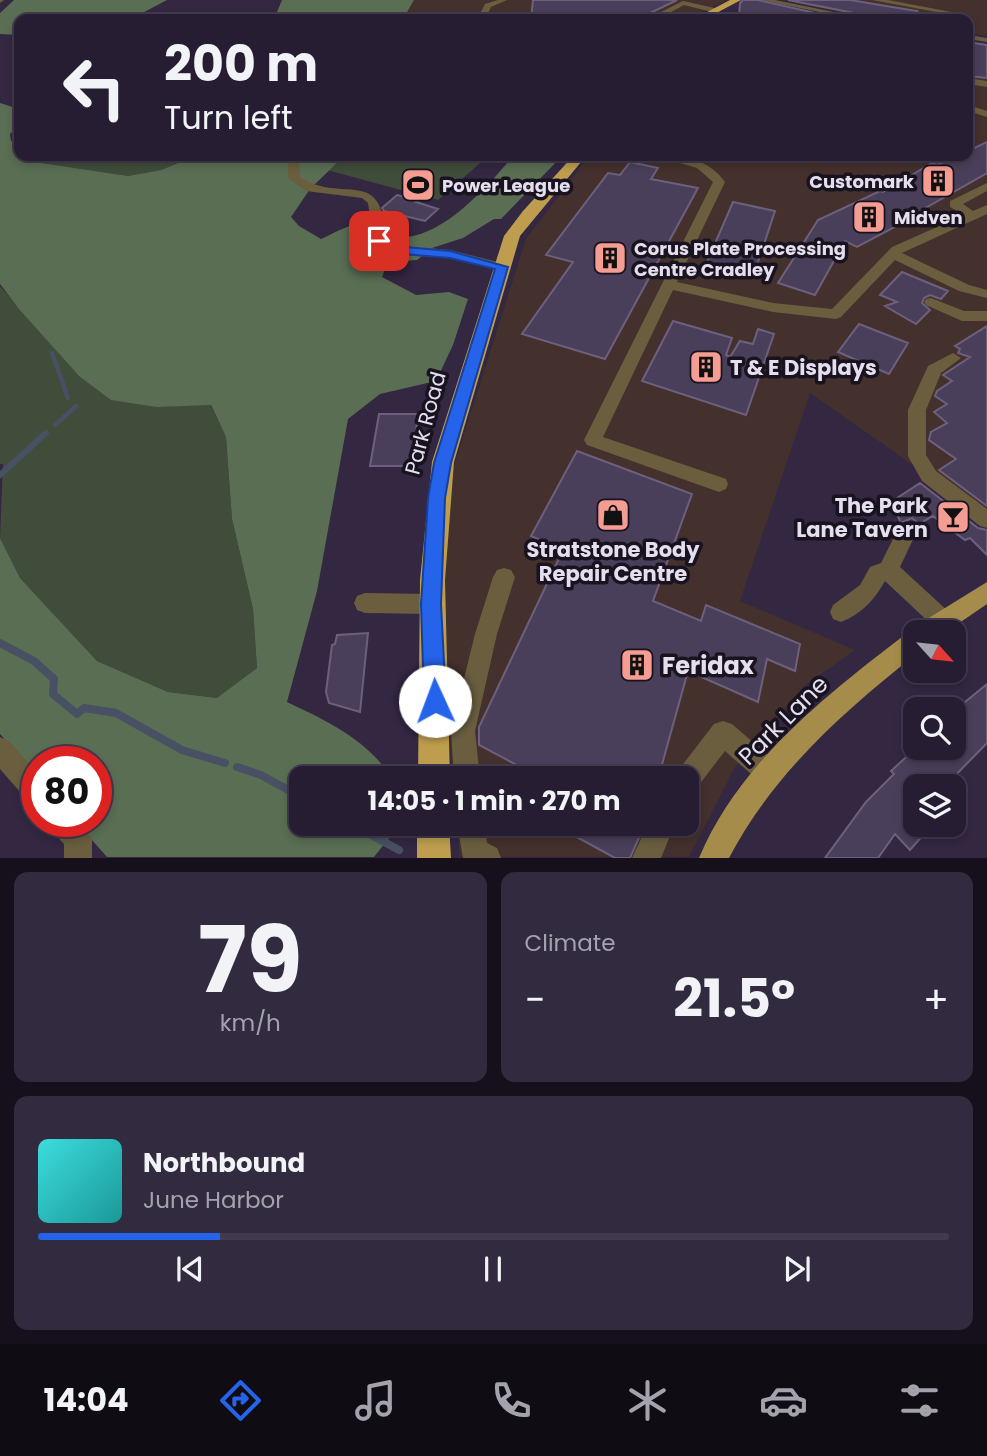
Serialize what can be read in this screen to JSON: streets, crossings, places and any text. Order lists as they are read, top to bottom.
{
  "streets": {
    "highway": ["Park Road"],
    "main road": ["Park Lane"]
  },
  "places": {
    "building": [
      "Customark",
      "Midven",
      "Corus Plate Processing Centre Cradley",
      "T & E Displays",
      "Feridax"
    ],
    "sports": ["Power League"],
    "shop": ["Stratstone Body Repair Centre"],
    "bar": ["The Park Lane Tavern"]
  },
  "north": "bottom right",
  "page": {
    "turn": ["200 m", "Turn left"],
    "limit": "80",
    "trip": "14:05 · 1 min · 270 m",
    "tile": [
      ["79", "km/h"],
      "Climate"
    ],
    "heat": ["−", "21.5°", "+"],
    "song": ["Northbound", "June Harbor"],
    "tabs": "14:04"
  }
}
